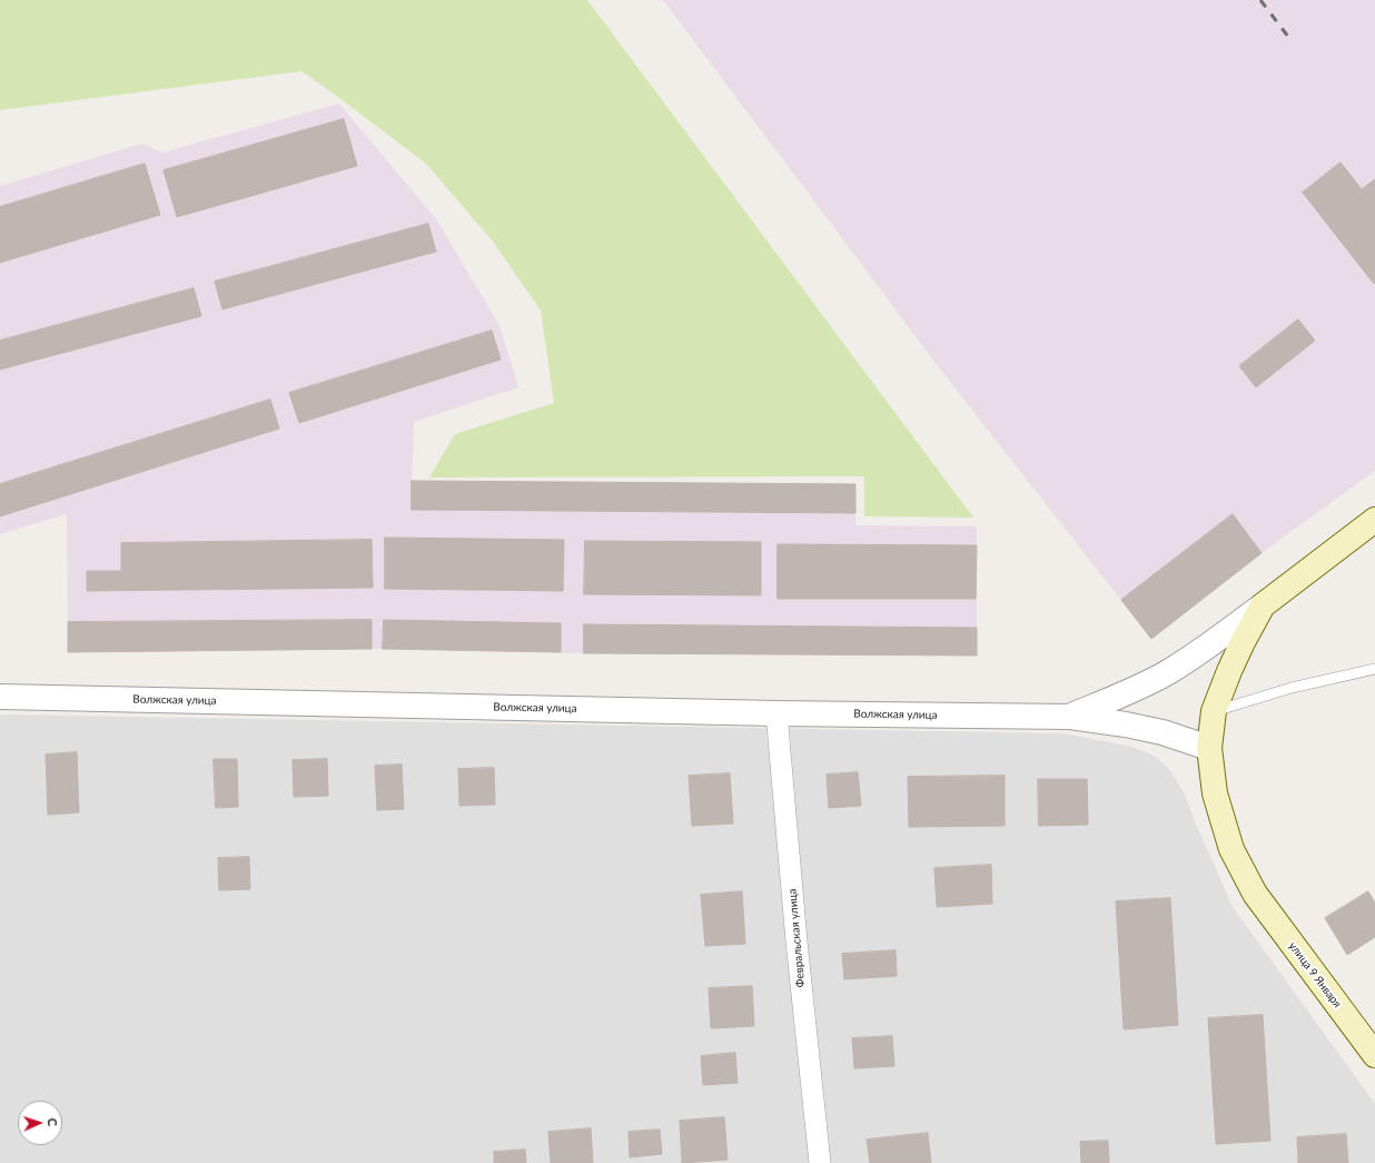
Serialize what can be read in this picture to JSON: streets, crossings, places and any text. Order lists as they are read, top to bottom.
{
  "streets": {
    "main road": ["улица 9 Января"],
    "street": ["Волжская улица", "Февральская улица"]
  },
  "crossings": [
    ["Волжская улица", "Февральская улица"],
    ["Волжская улица", "улица 9 Января"]
  ],
  "north": "right"
}
